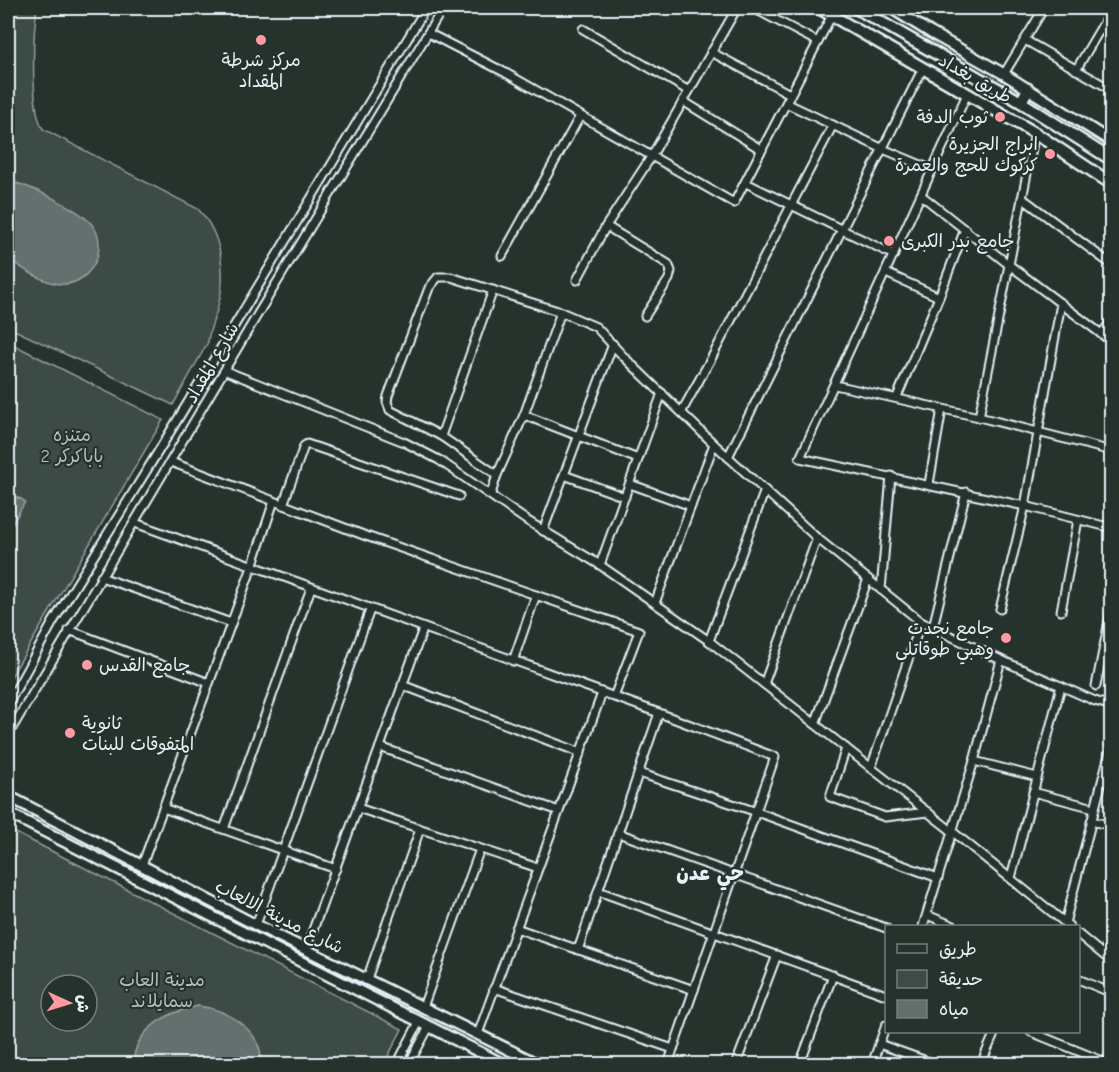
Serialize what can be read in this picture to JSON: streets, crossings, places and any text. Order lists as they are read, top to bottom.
{
  "streets": {
    "main road": ["طريق بغداد", "شارع مدينة الالعاب"],
    "street": ["شارع المقداد"]
  },
  "districts": ["حي عدن"],
  "parks": ["متنزه باباكركر 2", "مدينة العاب سمايلاند"],
  "places": [
    "مركز شرطة المقداد",
    "ثوب الدفة",
    "ابراج الجزيرة كركوك للحج والعمرة",
    "جامع بدر الكبرى",
    "جامع نجدت وهبي طوقاتلى",
    "جامع القدس",
    "ثانوية المتفوقات للبنات"
  ],
  "legend": ["طريق", "حديقة", "مياه"],
  "north": "right"
}
